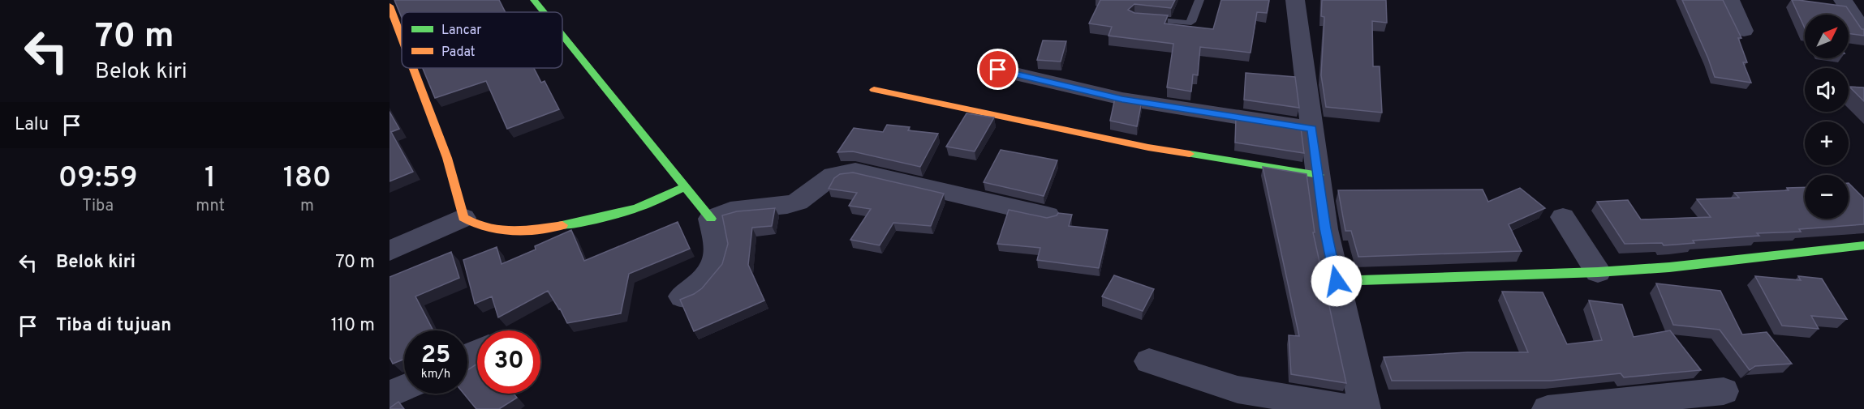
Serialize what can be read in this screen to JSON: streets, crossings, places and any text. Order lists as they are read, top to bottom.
{
  "legend": ["Lancar", "Padat"],
  "north": "top right",
  "page": {
    "turn": ["70 m", "Belok kiri"],
    "map_buttons": ["+", "−"],
    "then": "Lalu",
    "eta": [
      "09:59",
      "Tiba",
      "1",
      "mnt",
      "180",
      "m"
    ],
    "list": [
      {
        "name": "Belok kiri",
        "value": "70 m"
      },
      {
        "name": "Tiba di tujuan",
        "value": "110 m"
      }
    ],
    "speed": "25 km/h",
    "limit": "30"
  }
}
